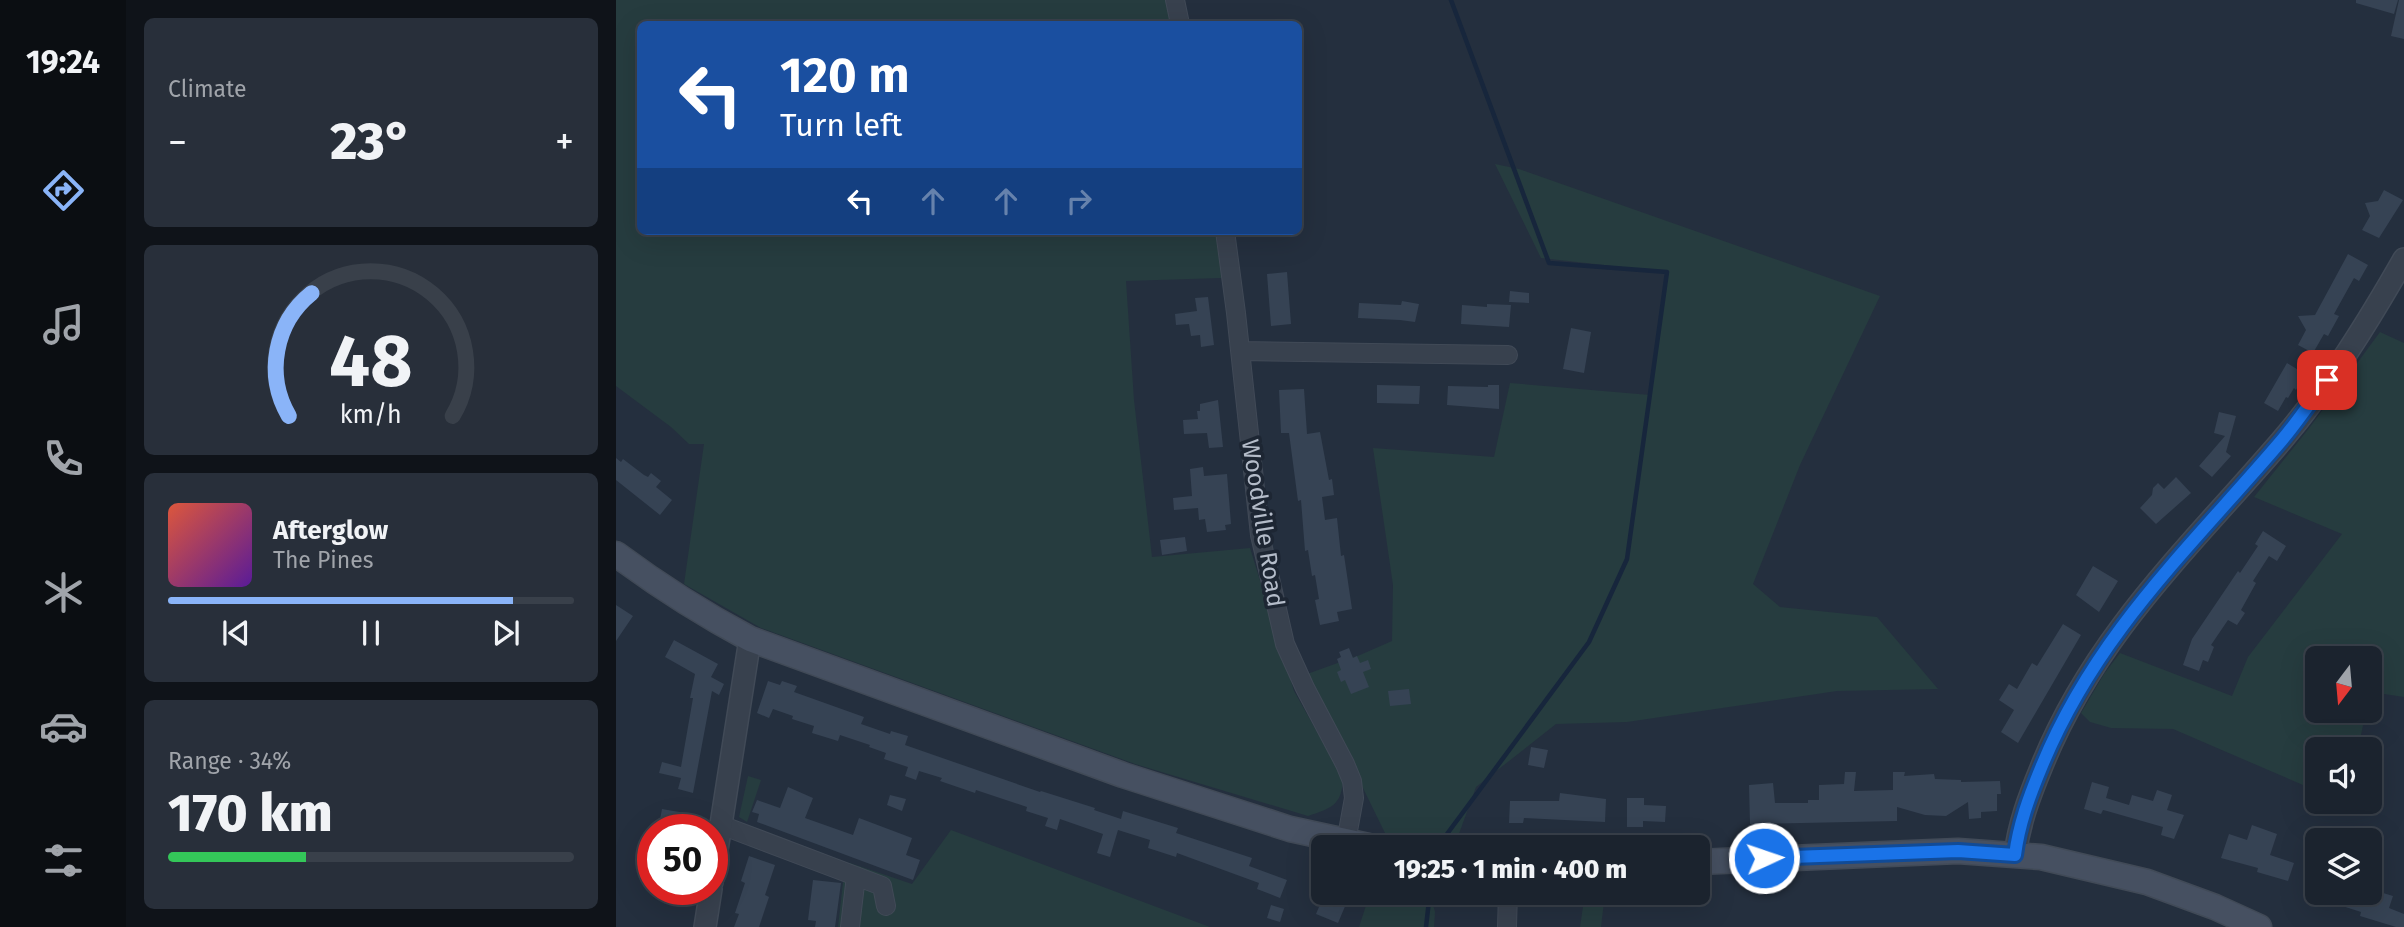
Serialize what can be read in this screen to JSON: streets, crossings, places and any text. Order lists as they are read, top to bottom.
{
  "streets": {
    "street": ["Woodville Road"]
  },
  "north": "bottom",
  "page": {
    "tabs": "19:24",
    "tile": [
      "Climate",
      ["Range · 34%", "170 km"]
    ],
    "turn": ["120 m", "Turn left"],
    "heat": ["−", "23°", "+"],
    "song": ["Afterglow", "The Pines"],
    "limit": "50",
    "trip": "19:25 · 1 min · 400 m",
    "gauge": ["48", "km/h"]
  }
}
